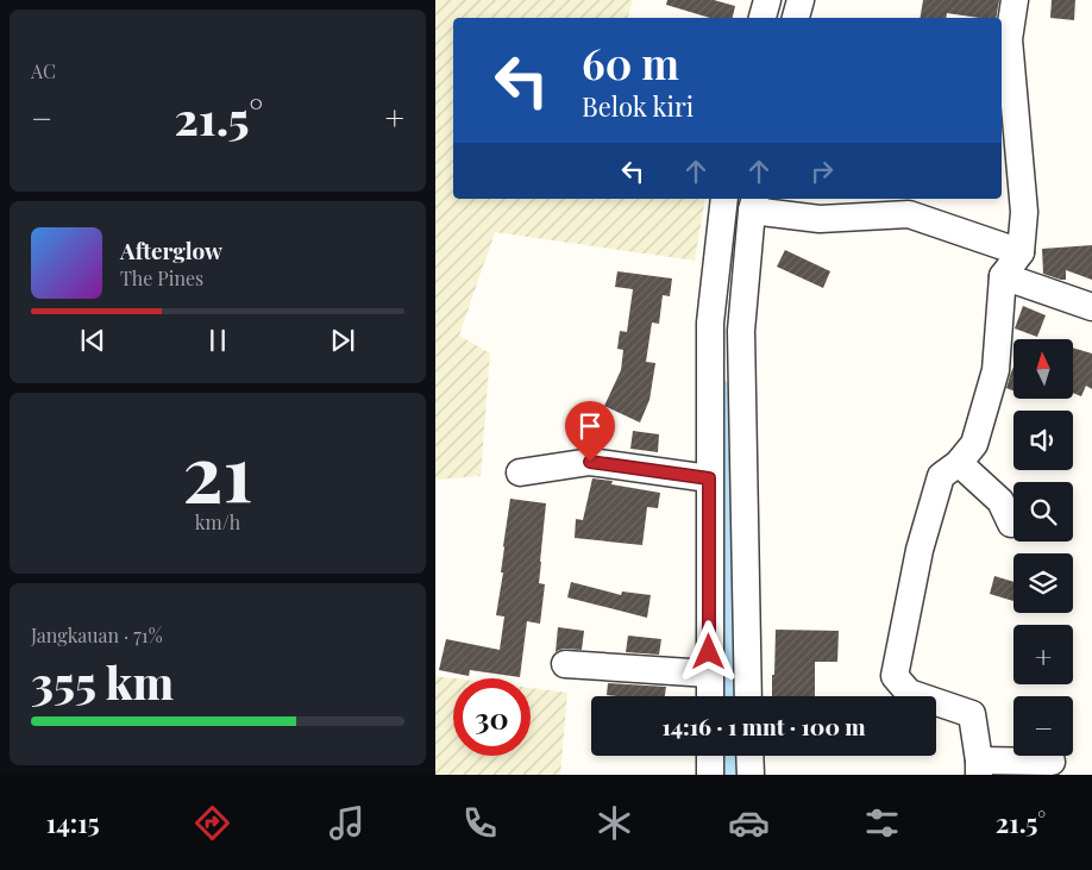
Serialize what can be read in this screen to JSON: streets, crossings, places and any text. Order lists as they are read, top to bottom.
{
  "north": "top",
  "page": {
    "tile": [
      "AC",
      ["21", "km/h"],
      ["Jangkauan · 71%", "355 km"]
    ],
    "turn": ["60 m", "Belok kiri"],
    "heat": ["−", "21.5°", "+"],
    "song": ["Afterglow", "The Pines"],
    "map_buttons": ["+", "−"],
    "limit": "30",
    "trip": "14:16 · 1 mnt · 100 m",
    "tabs": ["14:15", "21.5°"]
  }
}
